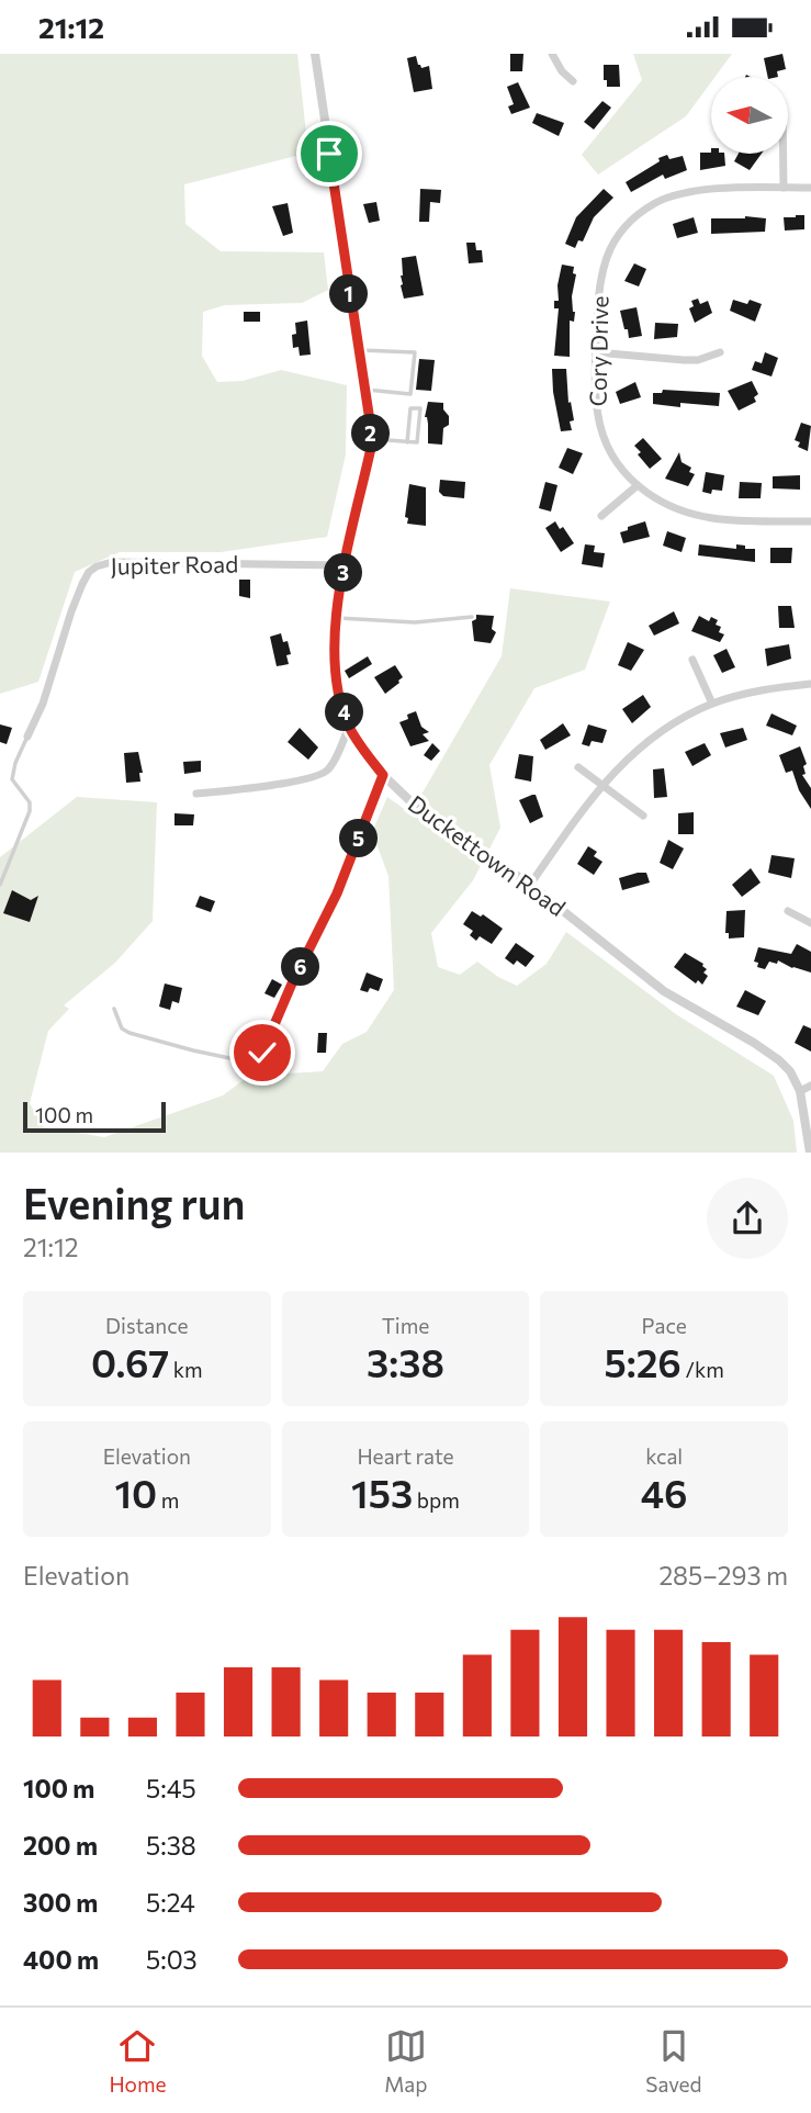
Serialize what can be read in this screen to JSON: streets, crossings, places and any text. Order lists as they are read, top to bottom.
{
  "streets": {
    "street": ["Cory Drive", "Jupiter Road", "Duckettown Road"]
  },
  "crossings": [
    ["Jupiter Road", "Duckettown Road"]
  ],
  "scale_bar": "100 m",
  "north": "left",
  "page": {
    "status": "21:12",
    "pins": [
      "1",
      "2",
      "3",
      "4",
      "5",
      "6"
    ],
    "scale": "100 m",
    "heading": ["Evening run", "21:12"],
    "stats": [
      ["Distance", "0.67 km"],
      ["Time", "3:38"],
      ["Pace", "5:26 /km"],
      ["Elevation", "10 m"],
      ["Heart rate", "153 bpm"],
      ["kcal", "46"]
    ],
    "chart": ["Elevation", "285–293 m"],
    "list": [
      {
        "name": "100 m",
        "note": "5:45"
      },
      {
        "name": "200 m",
        "note": "5:38"
      },
      {
        "name": "300 m",
        "note": "5:24"
      },
      {
        "name": "400 m",
        "note": "5:03"
      }
    ],
    "tabs": ["Home", "Map", "Saved"]
  }
}
